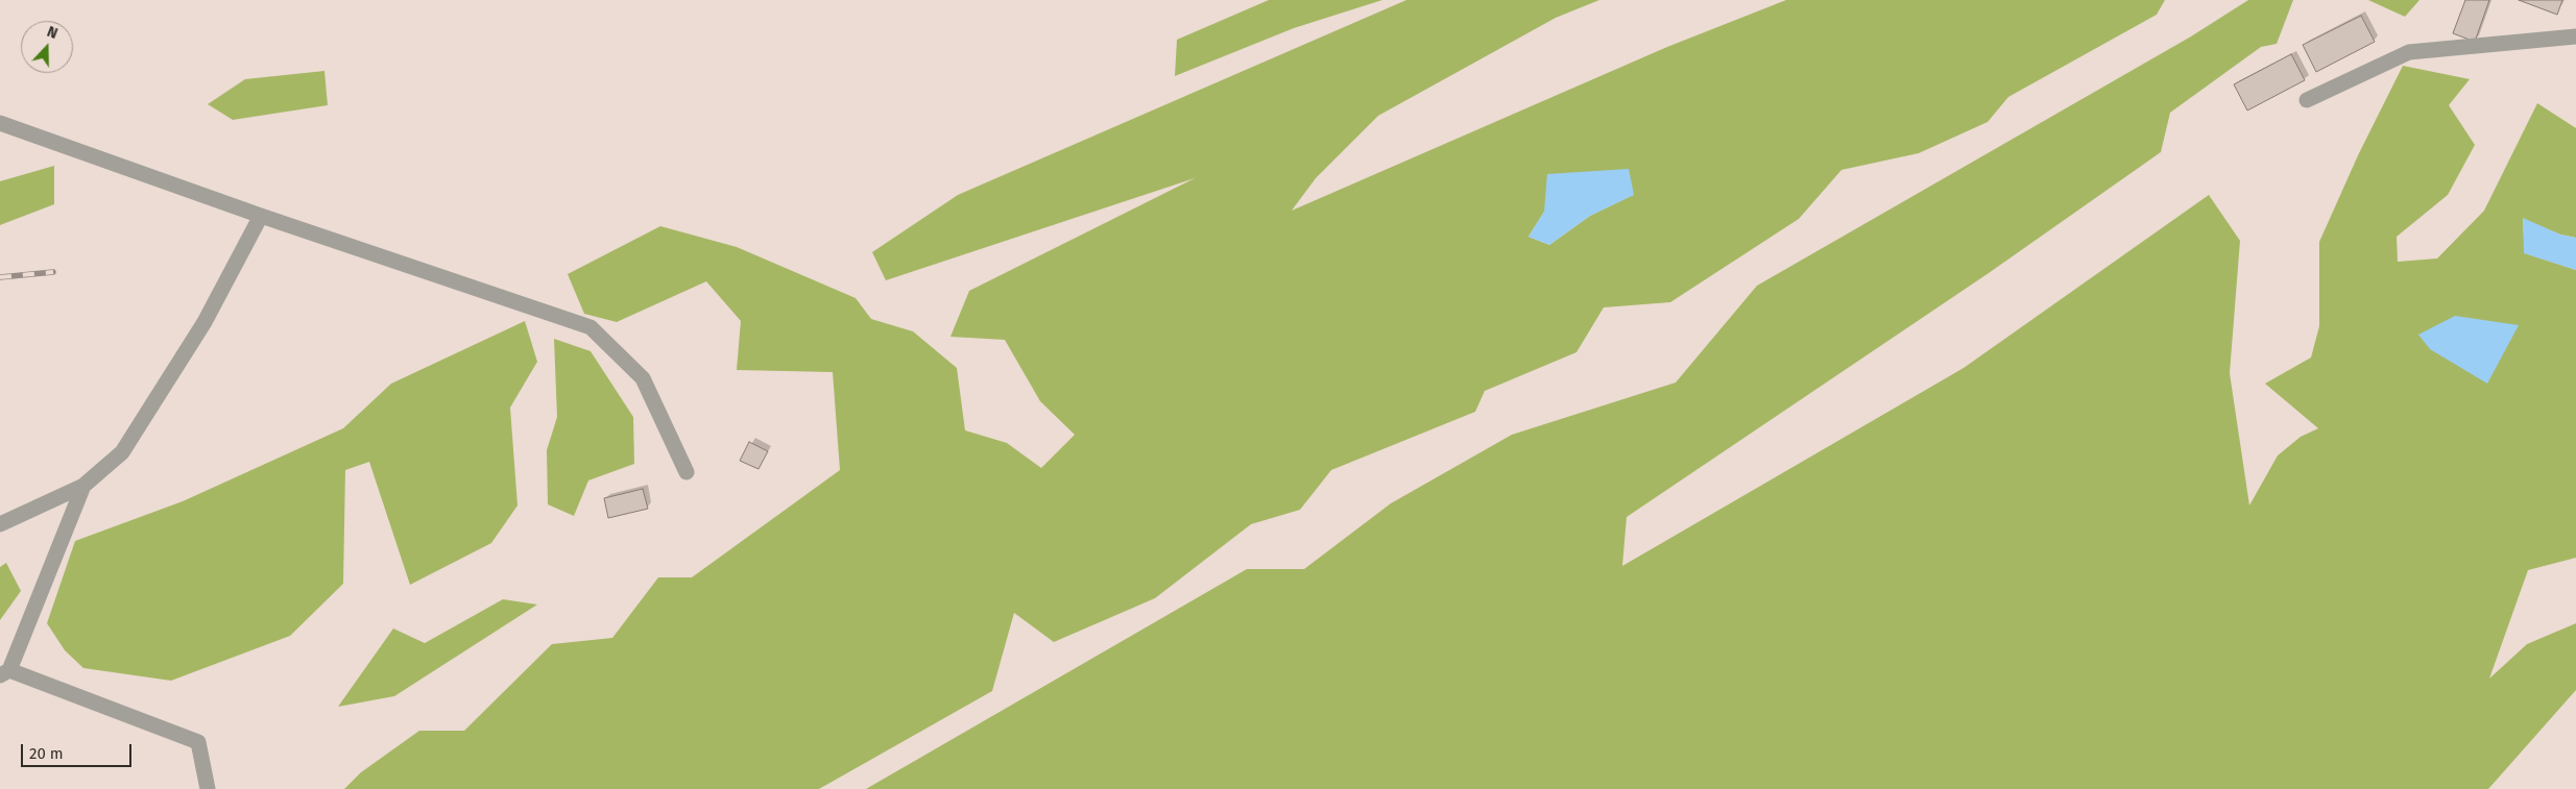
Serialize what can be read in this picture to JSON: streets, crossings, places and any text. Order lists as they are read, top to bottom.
{
  "scale_bar": "20 m",
  "north": "top"
}
